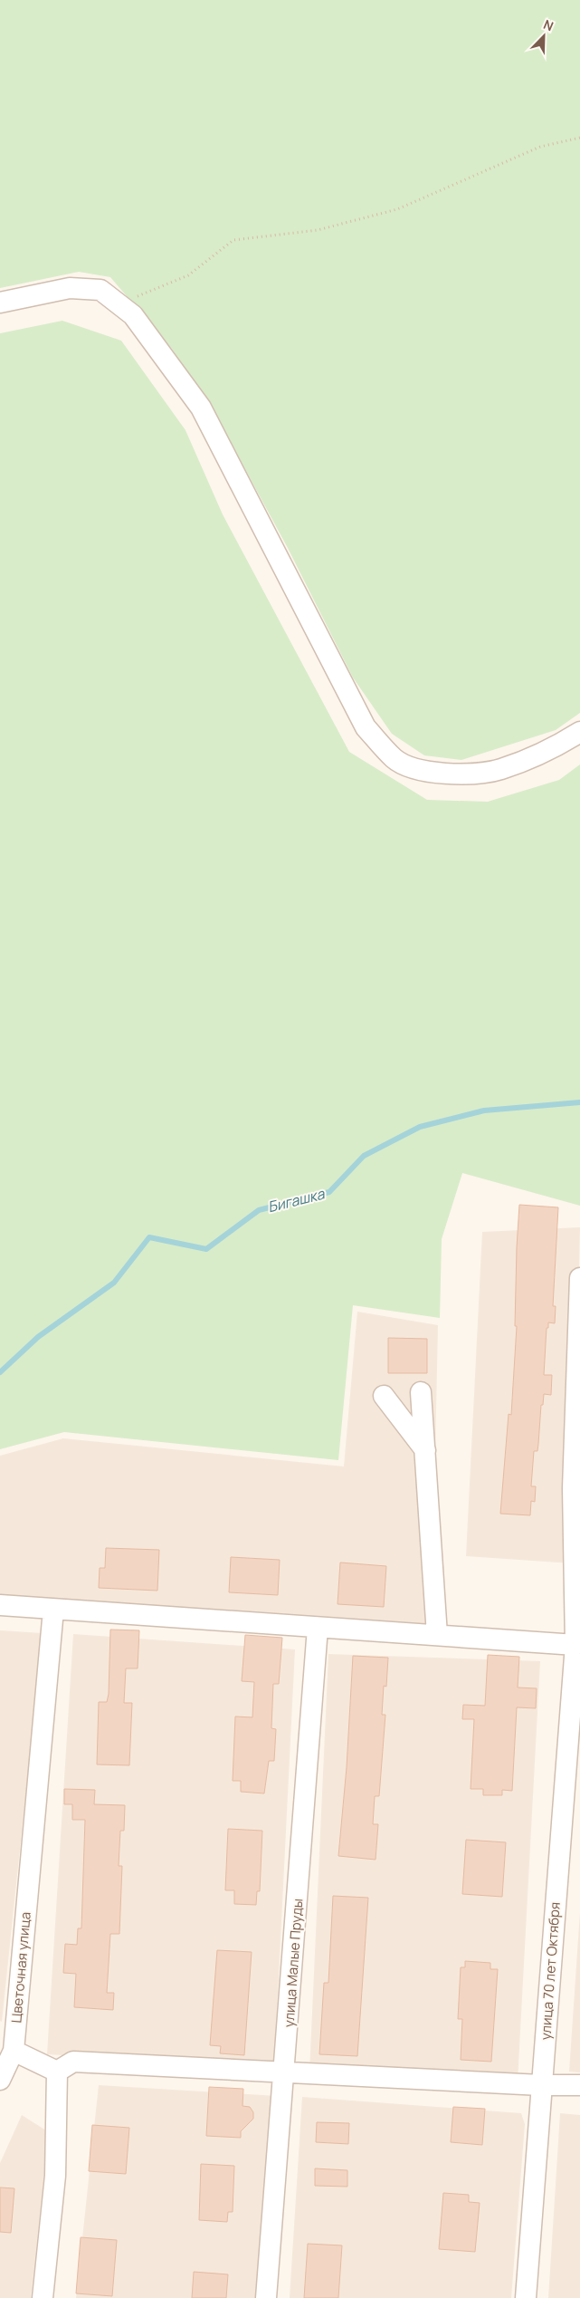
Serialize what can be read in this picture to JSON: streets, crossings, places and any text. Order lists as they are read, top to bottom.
{
  "streets": {
    "street": ["улица Малые Пруды", "Цветочная улица", "улица 70 лет Октября"]
  },
  "water": ["Бигашка"],
  "north": "top right"
}
